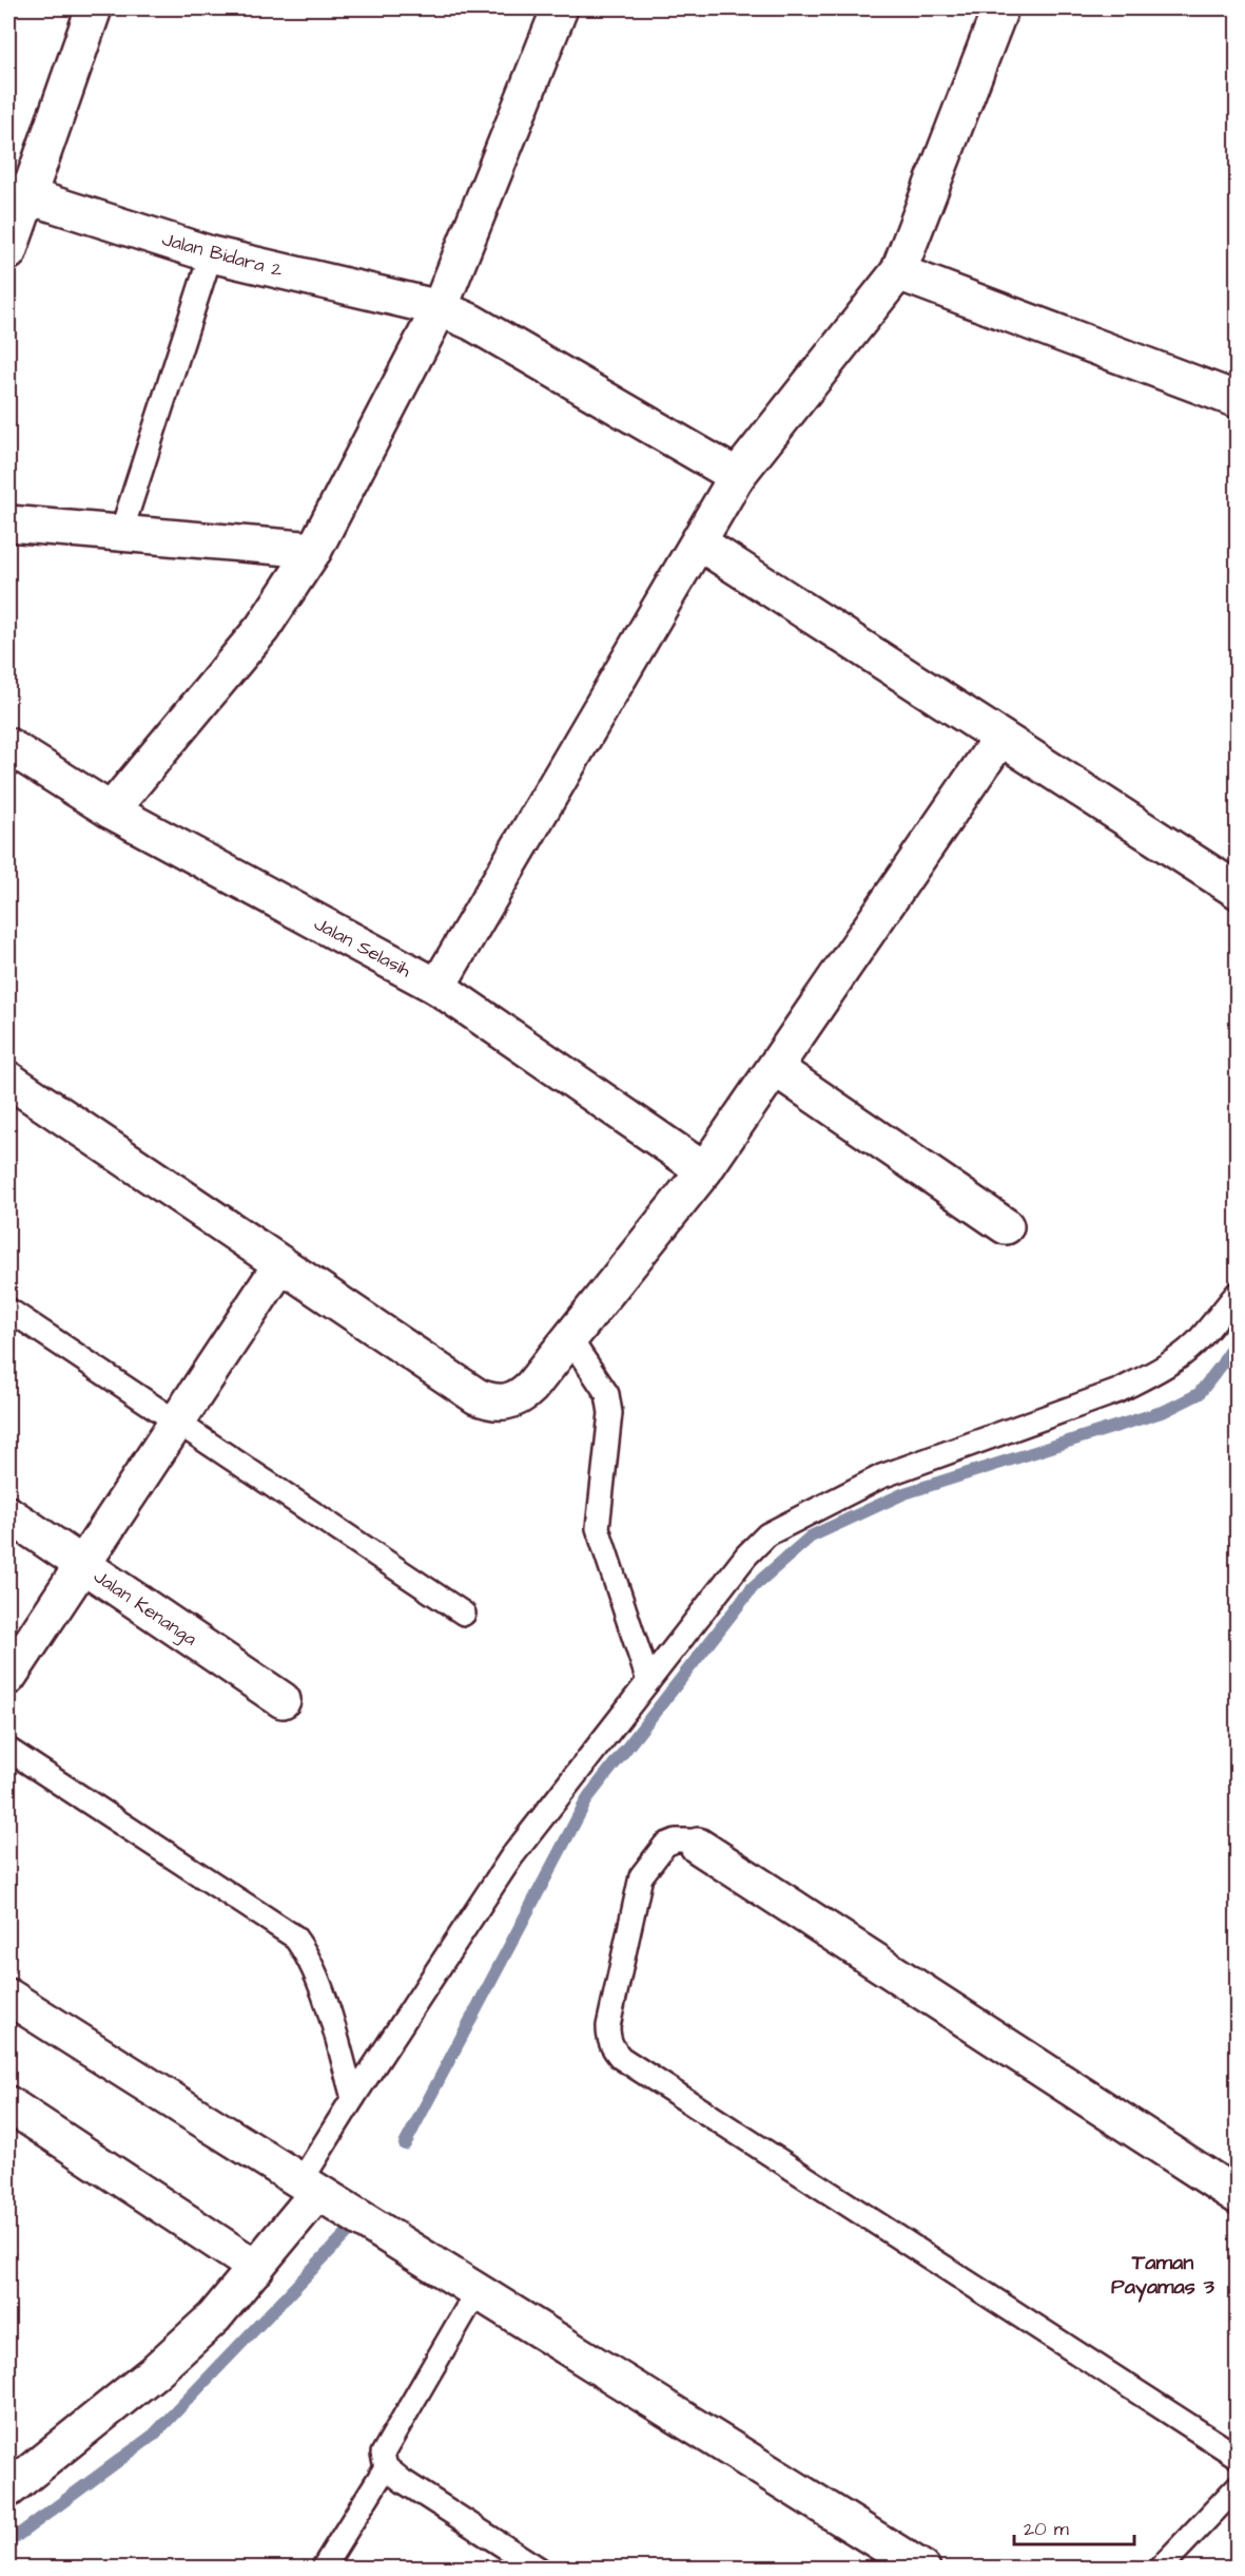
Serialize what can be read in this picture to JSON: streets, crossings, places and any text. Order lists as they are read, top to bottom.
{
  "streets": {
    "street": ["Jalan Bidara 2", "Jalan Selasih", "Jalan Kenanga"]
  },
  "districts": ["Taman Payamas 3"],
  "scale_bar": "20 m"
}
